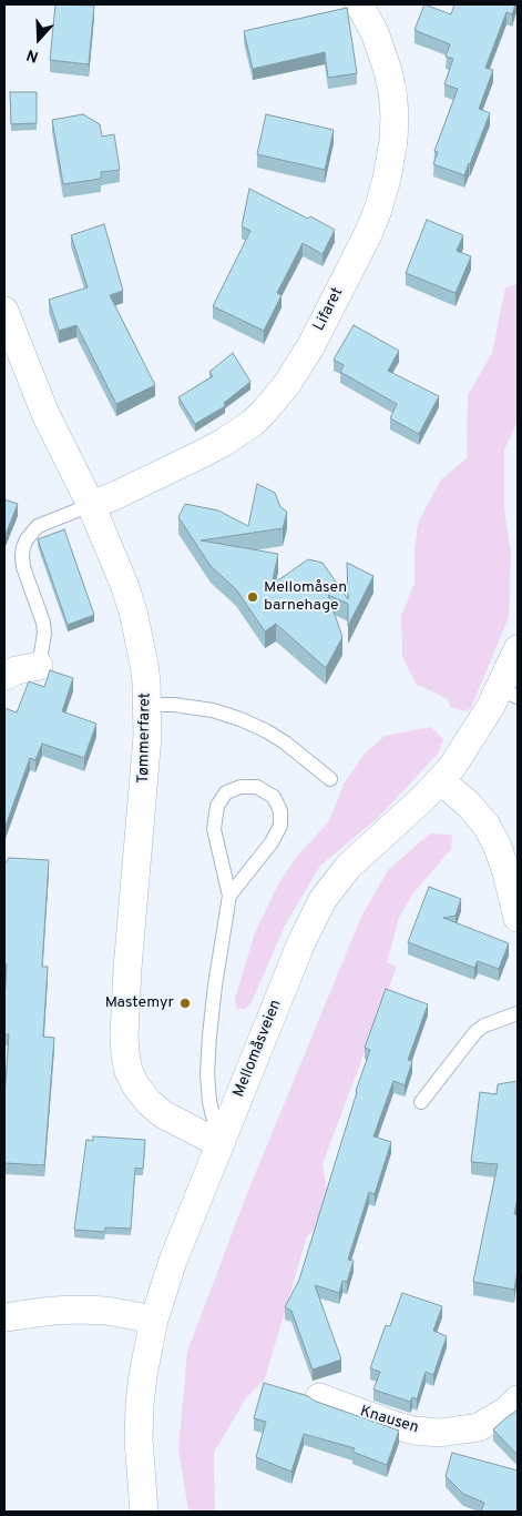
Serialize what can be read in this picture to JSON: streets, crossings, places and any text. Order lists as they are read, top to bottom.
{
  "streets": {
    "street": [
      "Lifaret",
      "Tømmerfaret",
      "Mellomåsveien",
      "Knausen"
    ]
  },
  "crossings": [
    ["Lifaret", "Tømmerfaret"],
    ["Tømmerfaret", "Mellomåsveien"]
  ],
  "places": ["Mellomåsen barnehage", "Mastemyr"],
  "north": "bottom"
}
